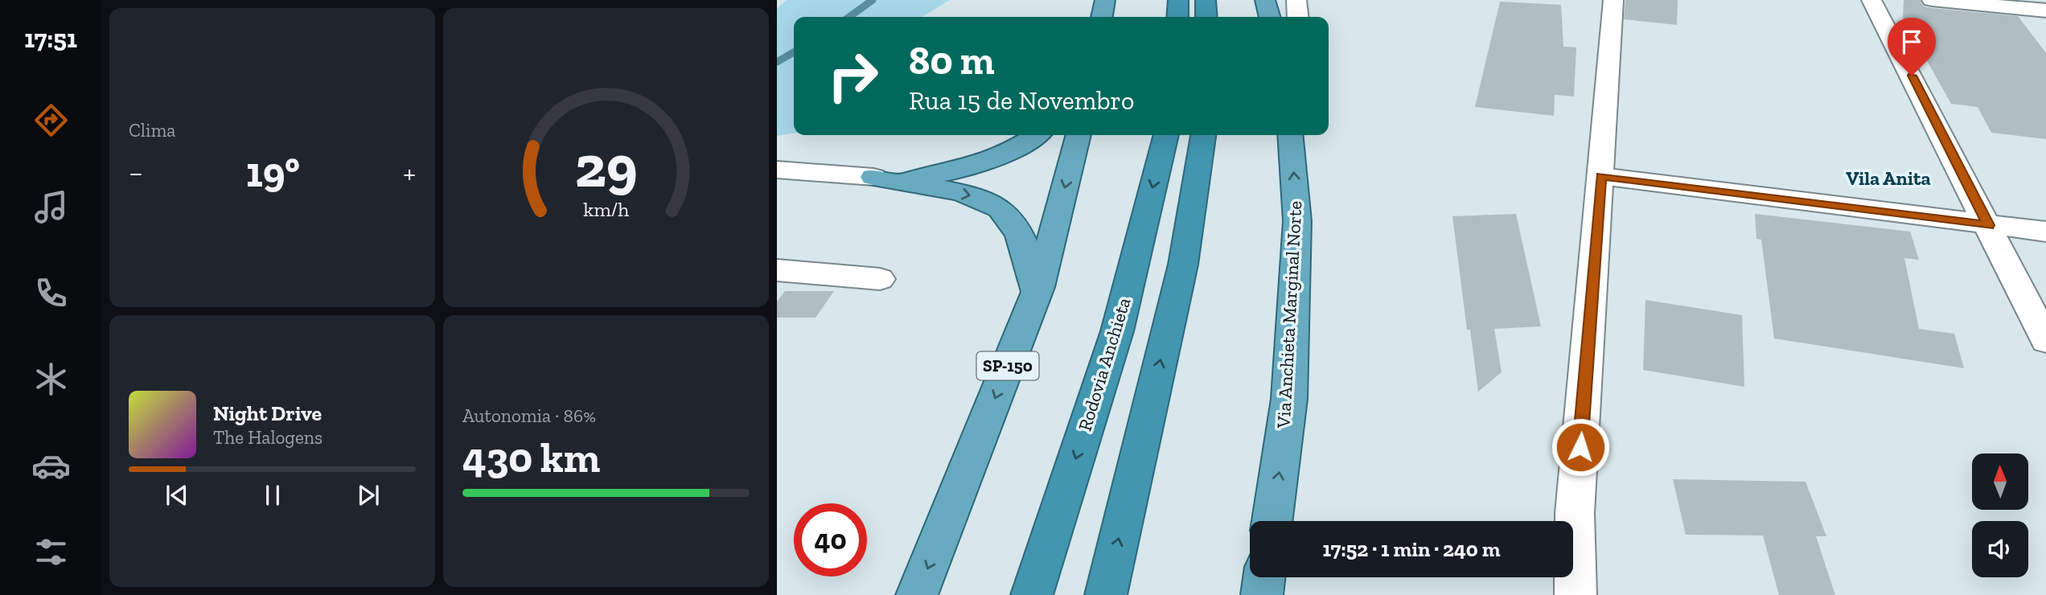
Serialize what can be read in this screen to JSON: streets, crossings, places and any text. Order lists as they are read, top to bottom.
{
  "streets": {
    "highway": ["Via Anchieta Marginal Norte", "Rodovia Anchieta", "SP-150"]
  },
  "districts": ["Vila Anita"],
  "north": "top",
  "page": {
    "tabs": "17:51",
    "tile": [
      "Clima",
      ["Autonomia · 86%", "430 km"]
    ],
    "turn": ["80 m", "Rua 15 de Novembro"],
    "heat": ["−", "19°", "+"],
    "song": ["Night Drive", "The Halogens"],
    "limit": "40",
    "trip": "17:52 · 1 min · 240 m",
    "gauge": ["29", "km/h"]
  }
}
